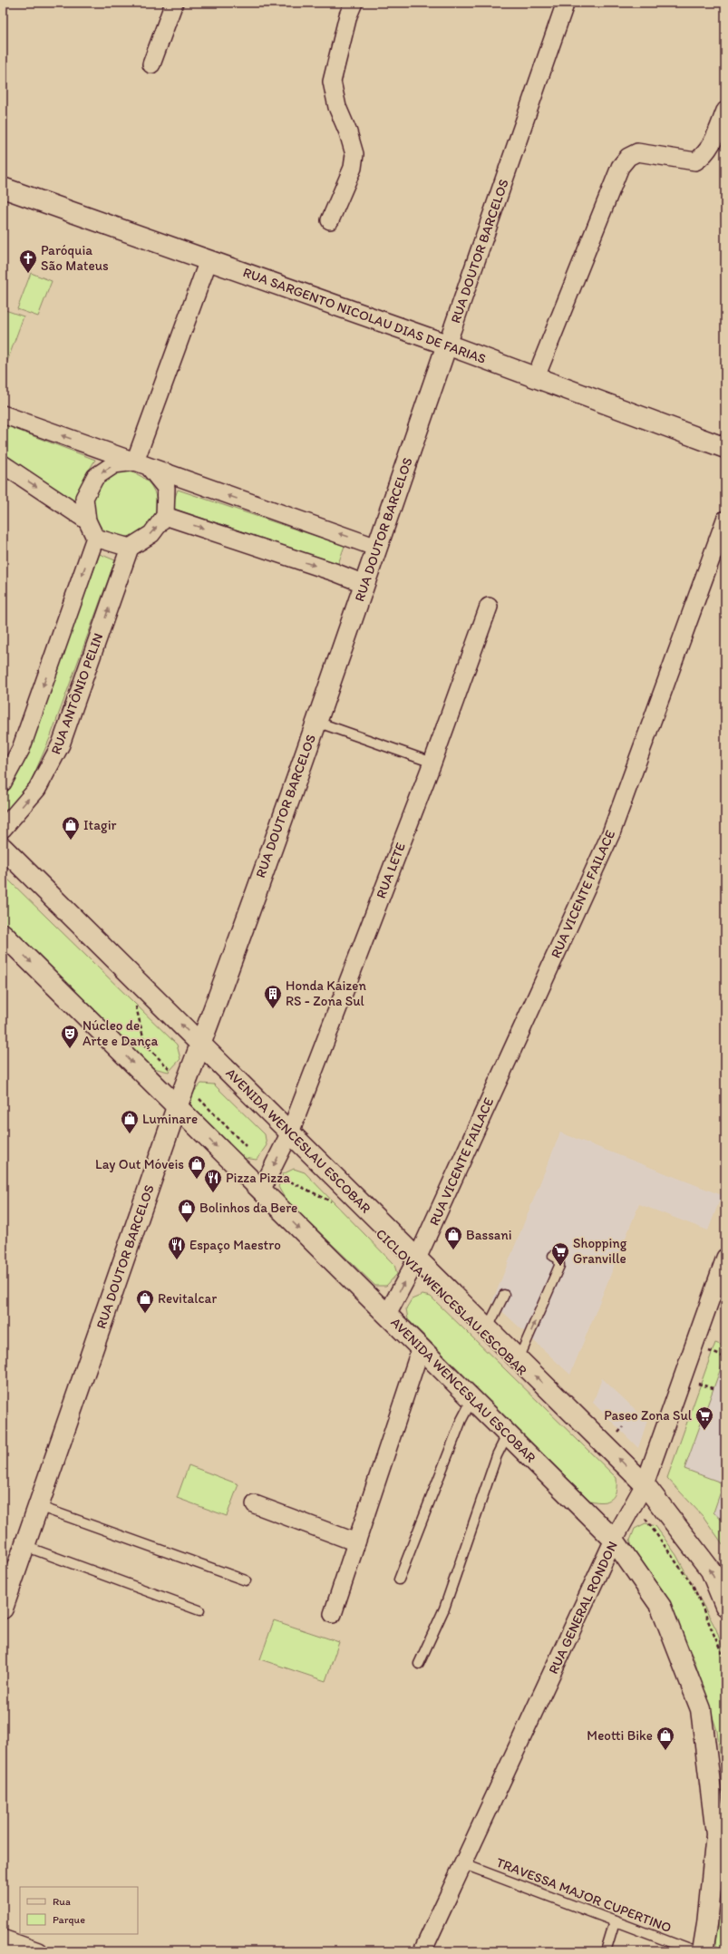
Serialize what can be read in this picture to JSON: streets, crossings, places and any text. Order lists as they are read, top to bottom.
{
  "streets": {
    "main road": ["RUA DOUTOR BARCELOS", "RUA SARGENTO NICOLAU DIAS DE FARIAS", "AVENIDA WENCESLAU ESCOBAR"],
    "street": [
      "RUA ANTÔNIO PELIN",
      "RUA LETE",
      "RUA VICENTE FAILACE",
      "RUA GENERAL RONDON"
    ],
    "lane": ["TRAVESSA MAJOR CUPERTINO"]
  },
  "crossings": [
    ["RUA DOUTOR BARCELOS", "RUA SARGENTO NICOLAU DIAS DE FARIAS"],
    ["RUA DOUTOR BARCELOS", "AVENIDA WENCESLAU ESCOBAR"],
    ["RUA LETE", "AVENIDA WENCESLAU ESCOBAR"],
    ["RUA VICENTE FAILACE", "AVENIDA WENCESLAU ESCOBAR"],
    ["AVENIDA WENCESLAU ESCOBAR", "RUA GENERAL RONDON"],
    ["RUA GENERAL RONDON", "TRAVESSA MAJOR CUPERTINO"]
  ],
  "places": {
    "church": ["Paróquia São Mateus"],
    "shop": [
      "Itagir",
      "Luminare",
      "Lay Out Móveis",
      "Bolinhos da Bere",
      "Bassani",
      "Revitalcar",
      "Meotti Bike"
    ],
    "building": ["Honda Kaizen RS - Zona Sul"],
    "theatre": ["Núcleo de Arte e Dança"],
    "restaurant": ["Pizza Pizza", "Espaço Maestro"],
    "supermarket": ["Shopping Granville", "Paseo Zona Sul"]
  },
  "legend": ["Rua", "Parque"]
}
